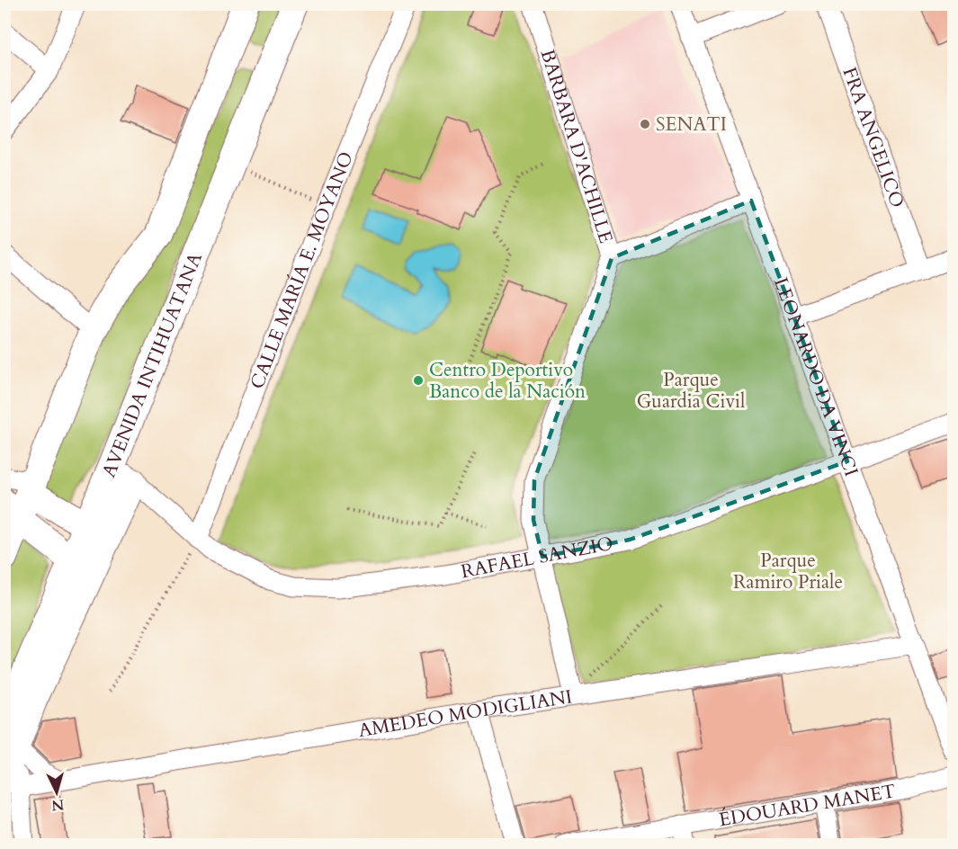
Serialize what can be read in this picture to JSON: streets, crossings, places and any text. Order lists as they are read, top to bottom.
{
  "streets": {
    "main road": ["AVENIDA INTIHUATANA"],
    "street": [
      "FRA ANGELICO",
      "BARBARA D'ACHILLE",
      "CALLE MARÍA E. MOYANO",
      "LEONARDO DA VINCI",
      "RAFAEL SANZIO",
      "AMEDEO MODIGLIANI",
      "ÉDOUARD MANET"
    ]
  },
  "crossings": [
    ["BARBARA D'ACHILLE", "RAFAEL SANZIO"],
    ["BARBARA D'ACHILLE", "AMEDEO MODIGLIANI"],
    ["CALLE MARÍA E. MOYANO", "RAFAEL SANZIO"],
    ["AVENIDA INTIHUATANA", "RAFAEL SANZIO"],
    ["LEONARDO DA VINCI", "RAFAEL SANZIO"],
    ["LEONARDO DA VINCI", "AMEDEO MODIGLIANI"]
  ],
  "parks": ["Parque Guardia Civil", "Parque Ramiro Priale"],
  "places": ["SENATI", "Centro Deportivo Banco de la Nación"],
  "north": "bottom"
}
